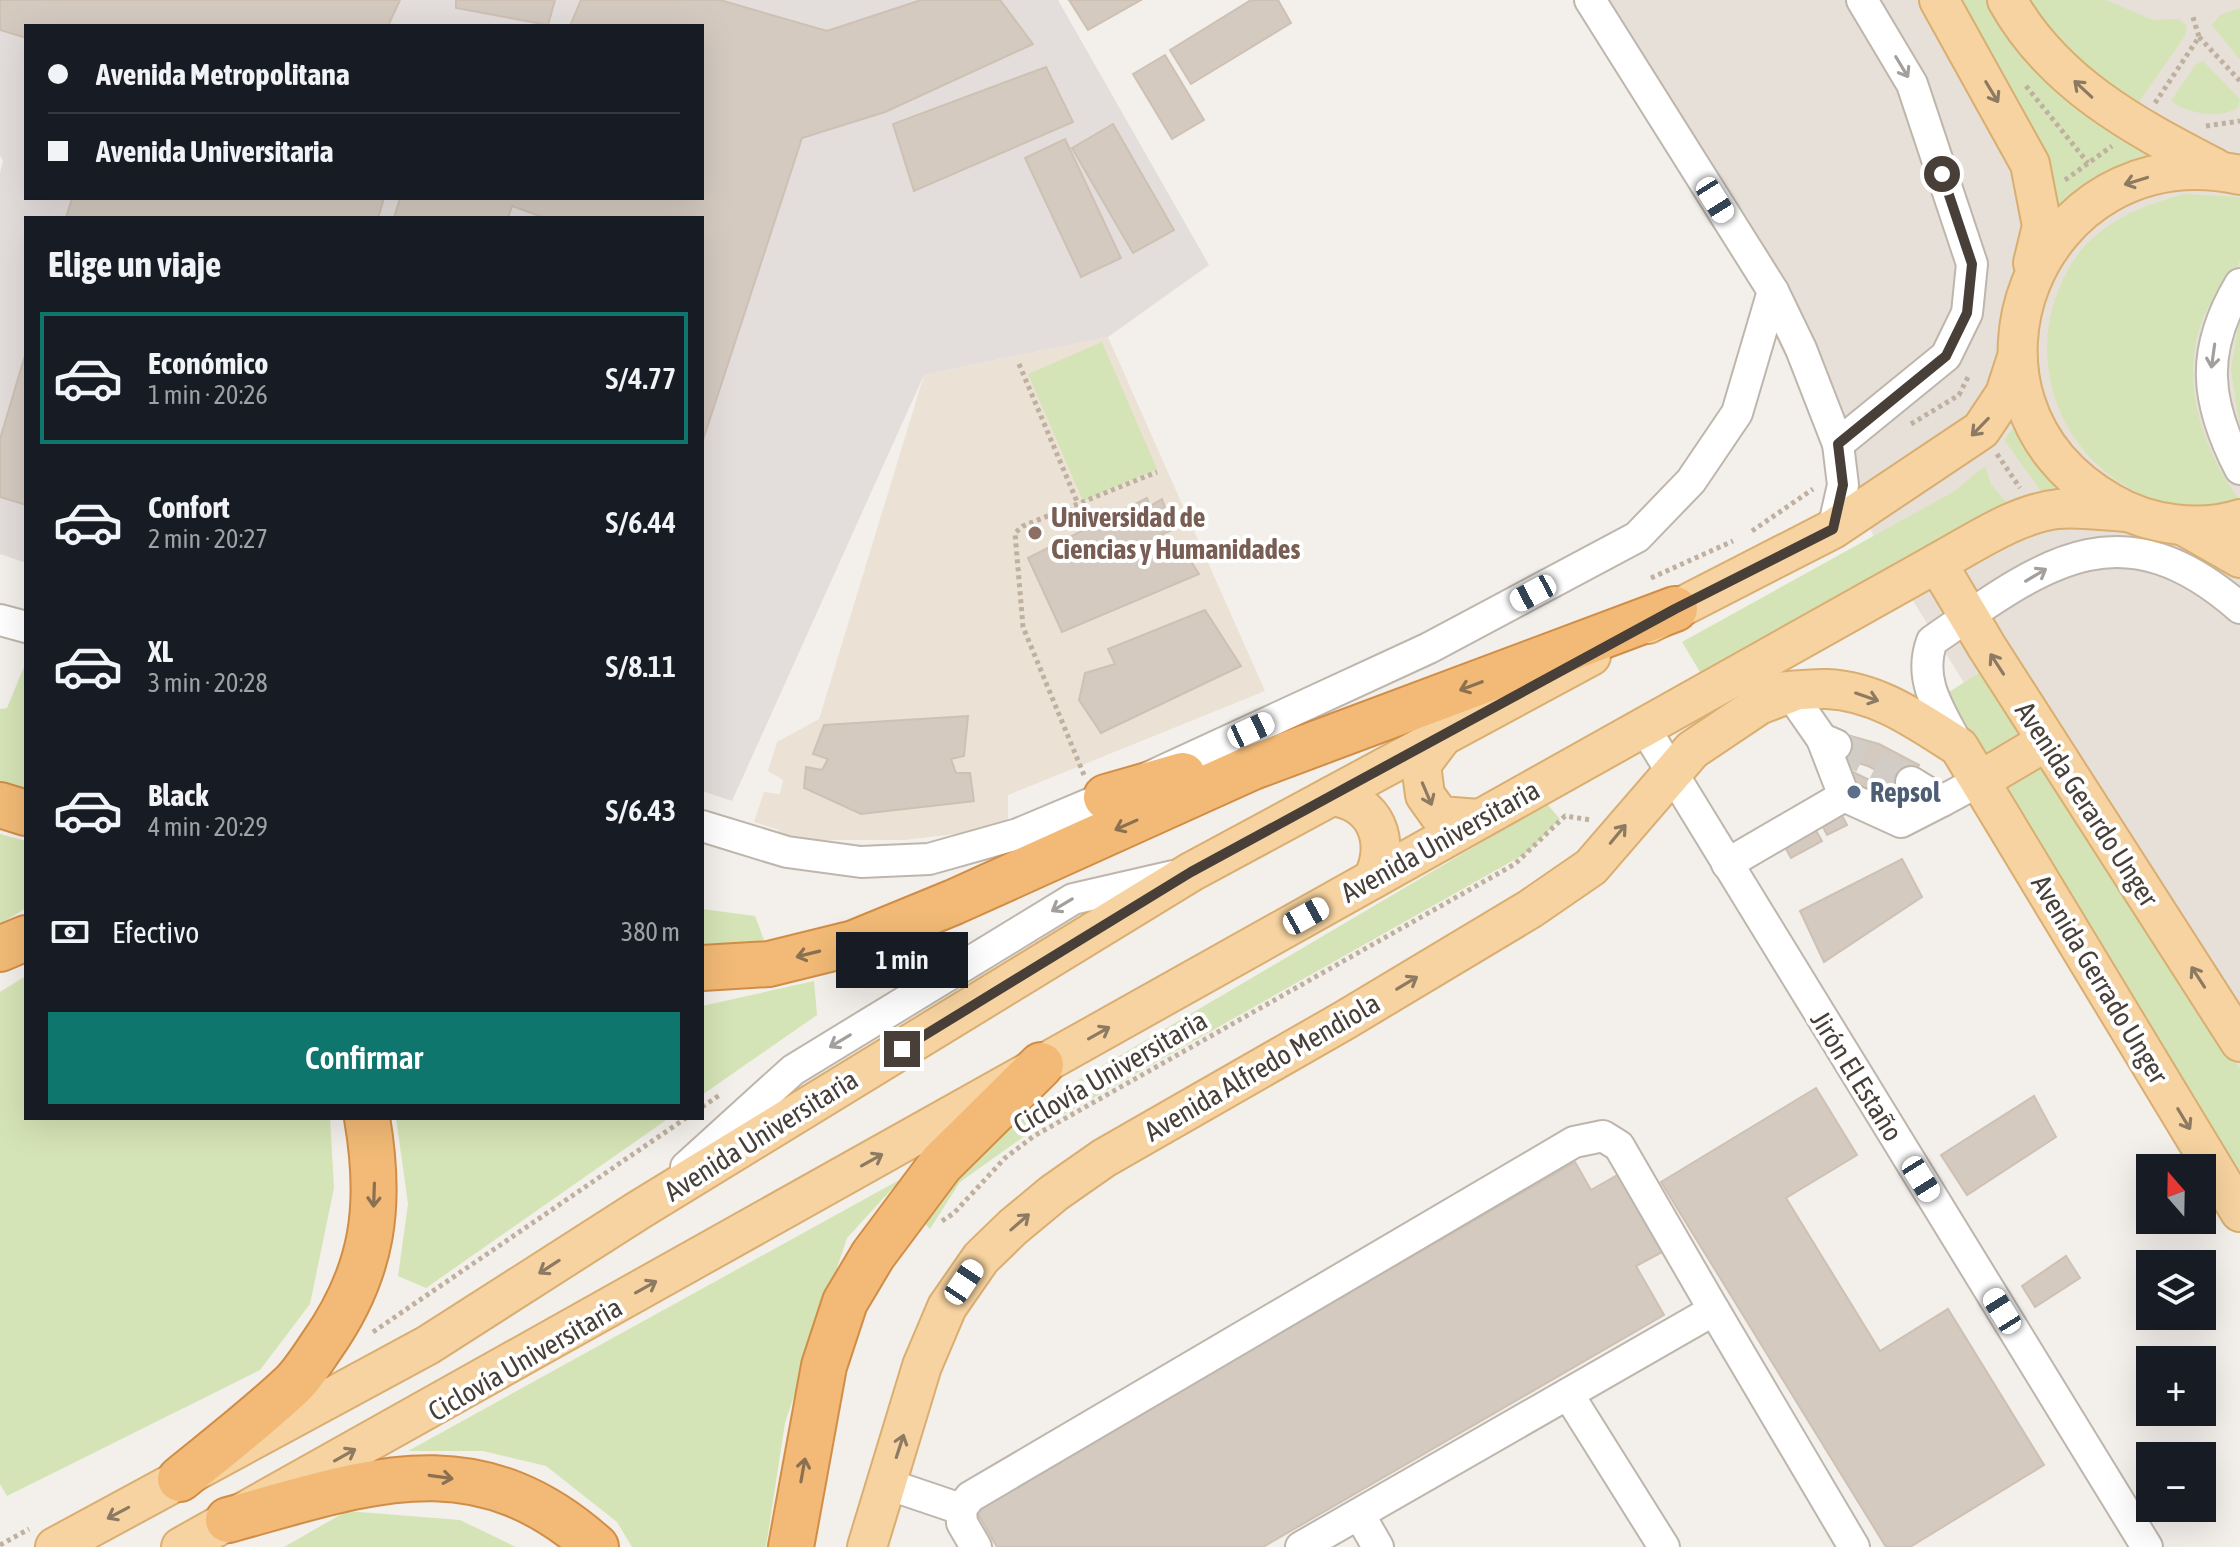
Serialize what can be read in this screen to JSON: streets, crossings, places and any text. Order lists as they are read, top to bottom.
{
  "streets": {
    "main road": [
      "Avenida Gerardo Unger",
      "Avenida Universitaria",
      "Avenida Gerrado Unger",
      "Avenida Alfredo Mendiola"
    ],
    "street": ["Jirón El Estaño"],
    "path": ["Ciclovía Universitaria"]
  },
  "crossings": [
    ["Avenida Gerardo Unger", "Avenida Universitaria"],
    ["Avenida Gerardo Unger", "Avenida Gerrado Unger"],
    ["Avenida Universitaria", "Jirón El Estaño"],
    ["Avenida Gerrado Unger", "Avenida Alfredo Mendiola"],
    ["Avenida Alfredo Mendiola", "Ciclovía Universitaria"],
    ["Avenida Alfredo Mendiola", "Jirón El Estaño"]
  ],
  "one_way": ["Avenida Gerardo Unger", "Avenida Gerrado Unger", "Avenida Alfredo Mendiola"],
  "places": ["Universidad de Ciencias y Humanidades", "Repsol"],
  "north": "top",
  "page": {
    "banner": ["Avenida Metropolitana", "Avenida Universitaria"],
    "heading": "Elige un viaje",
    "list": [
      {
        "name": "Económico",
        "note": "1 min · 20:26",
        "value": "S/4.77"
      },
      {
        "name": "Confort",
        "note": "2 min · 20:27",
        "value": "S/6.44"
      },
      {
        "name": "XL",
        "note": "3 min · 20:28",
        "value": "S/8.11"
      },
      {
        "name": "Black",
        "note": "4 min · 20:29",
        "value": "S/6.43"
      }
    ],
    "pay": ["Efectivo", "380 m"],
    "bubble": "1 min",
    "buttons": "Confirmar",
    "map_buttons": ["+", "−"]
  }
}
